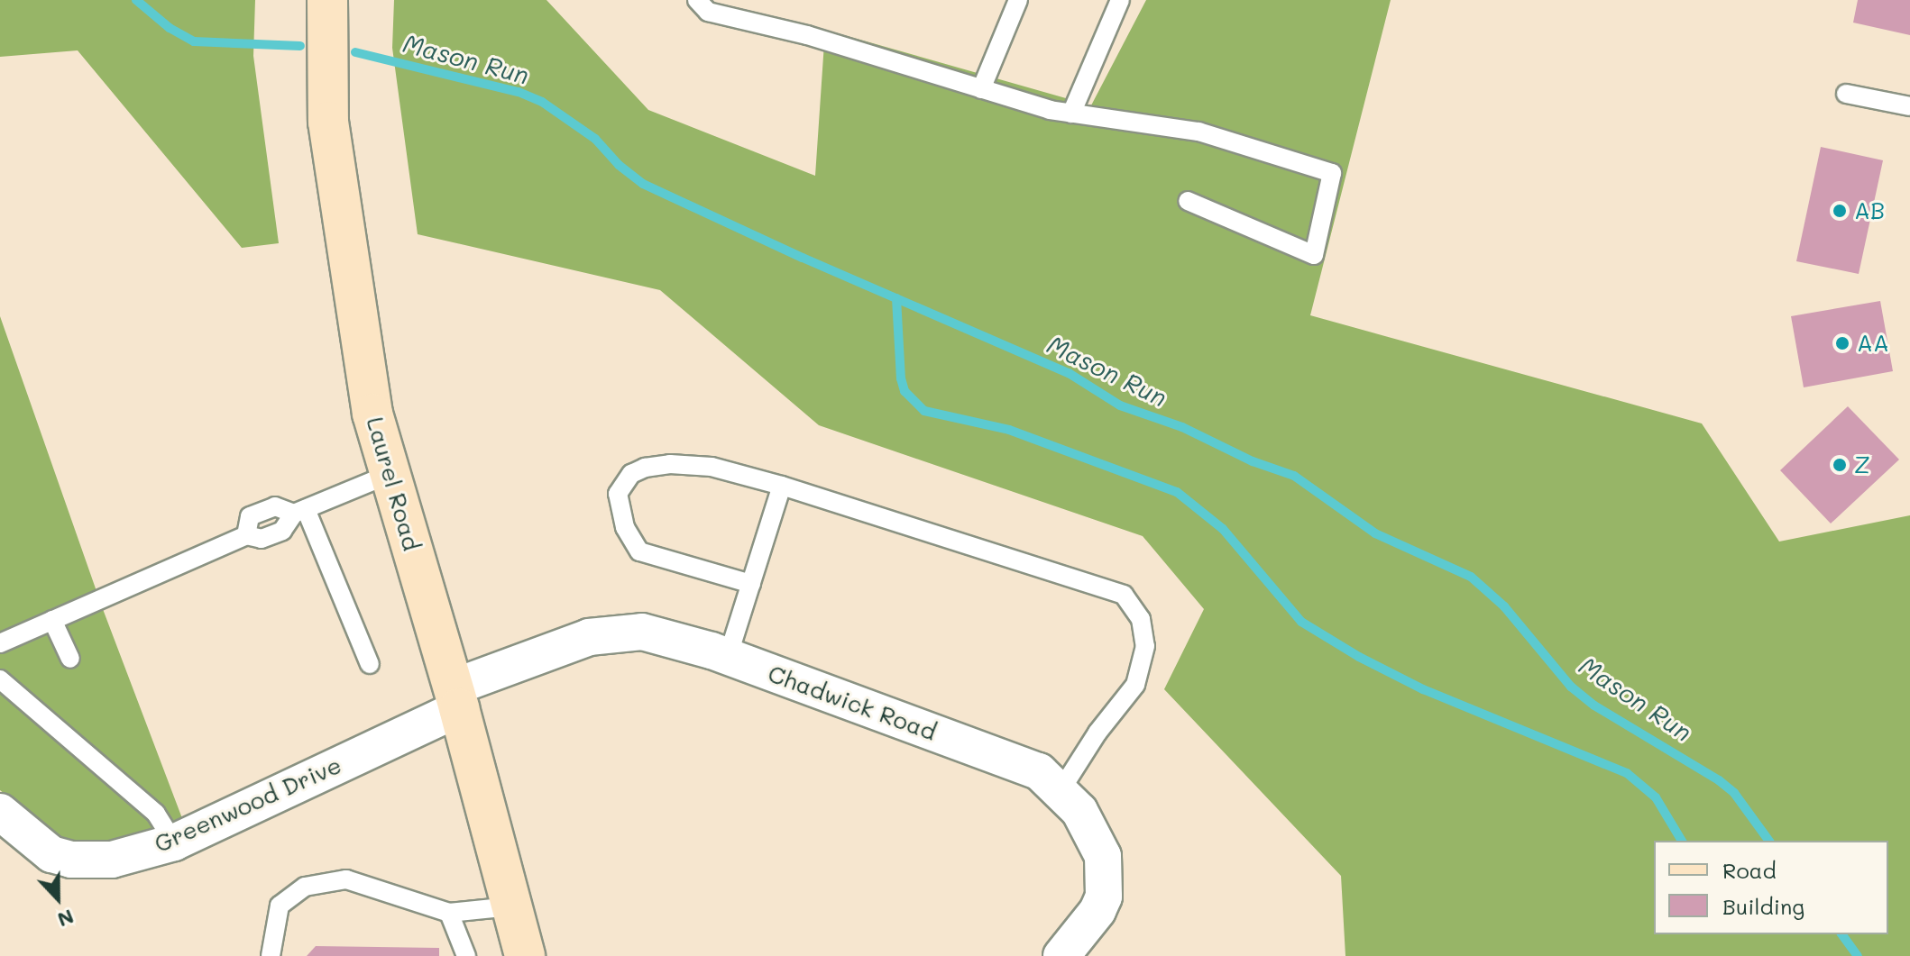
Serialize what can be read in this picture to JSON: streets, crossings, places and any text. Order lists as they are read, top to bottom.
{
  "streets": {
    "main road": ["Laurel Road"],
    "street": ["Chadwick Road", "Greenwood Drive"]
  },
  "crossings": [
    ["Laurel Road", "Chadwick Road"],
    ["Laurel Road", "Greenwood Drive"],
    ["Chadwick Road", "Greenwood Drive"]
  ],
  "water": ["Mason Run"],
  "places": ["AB", "AA", "Z"],
  "legend": ["Road", "Building"],
  "north": "bottom"
}
